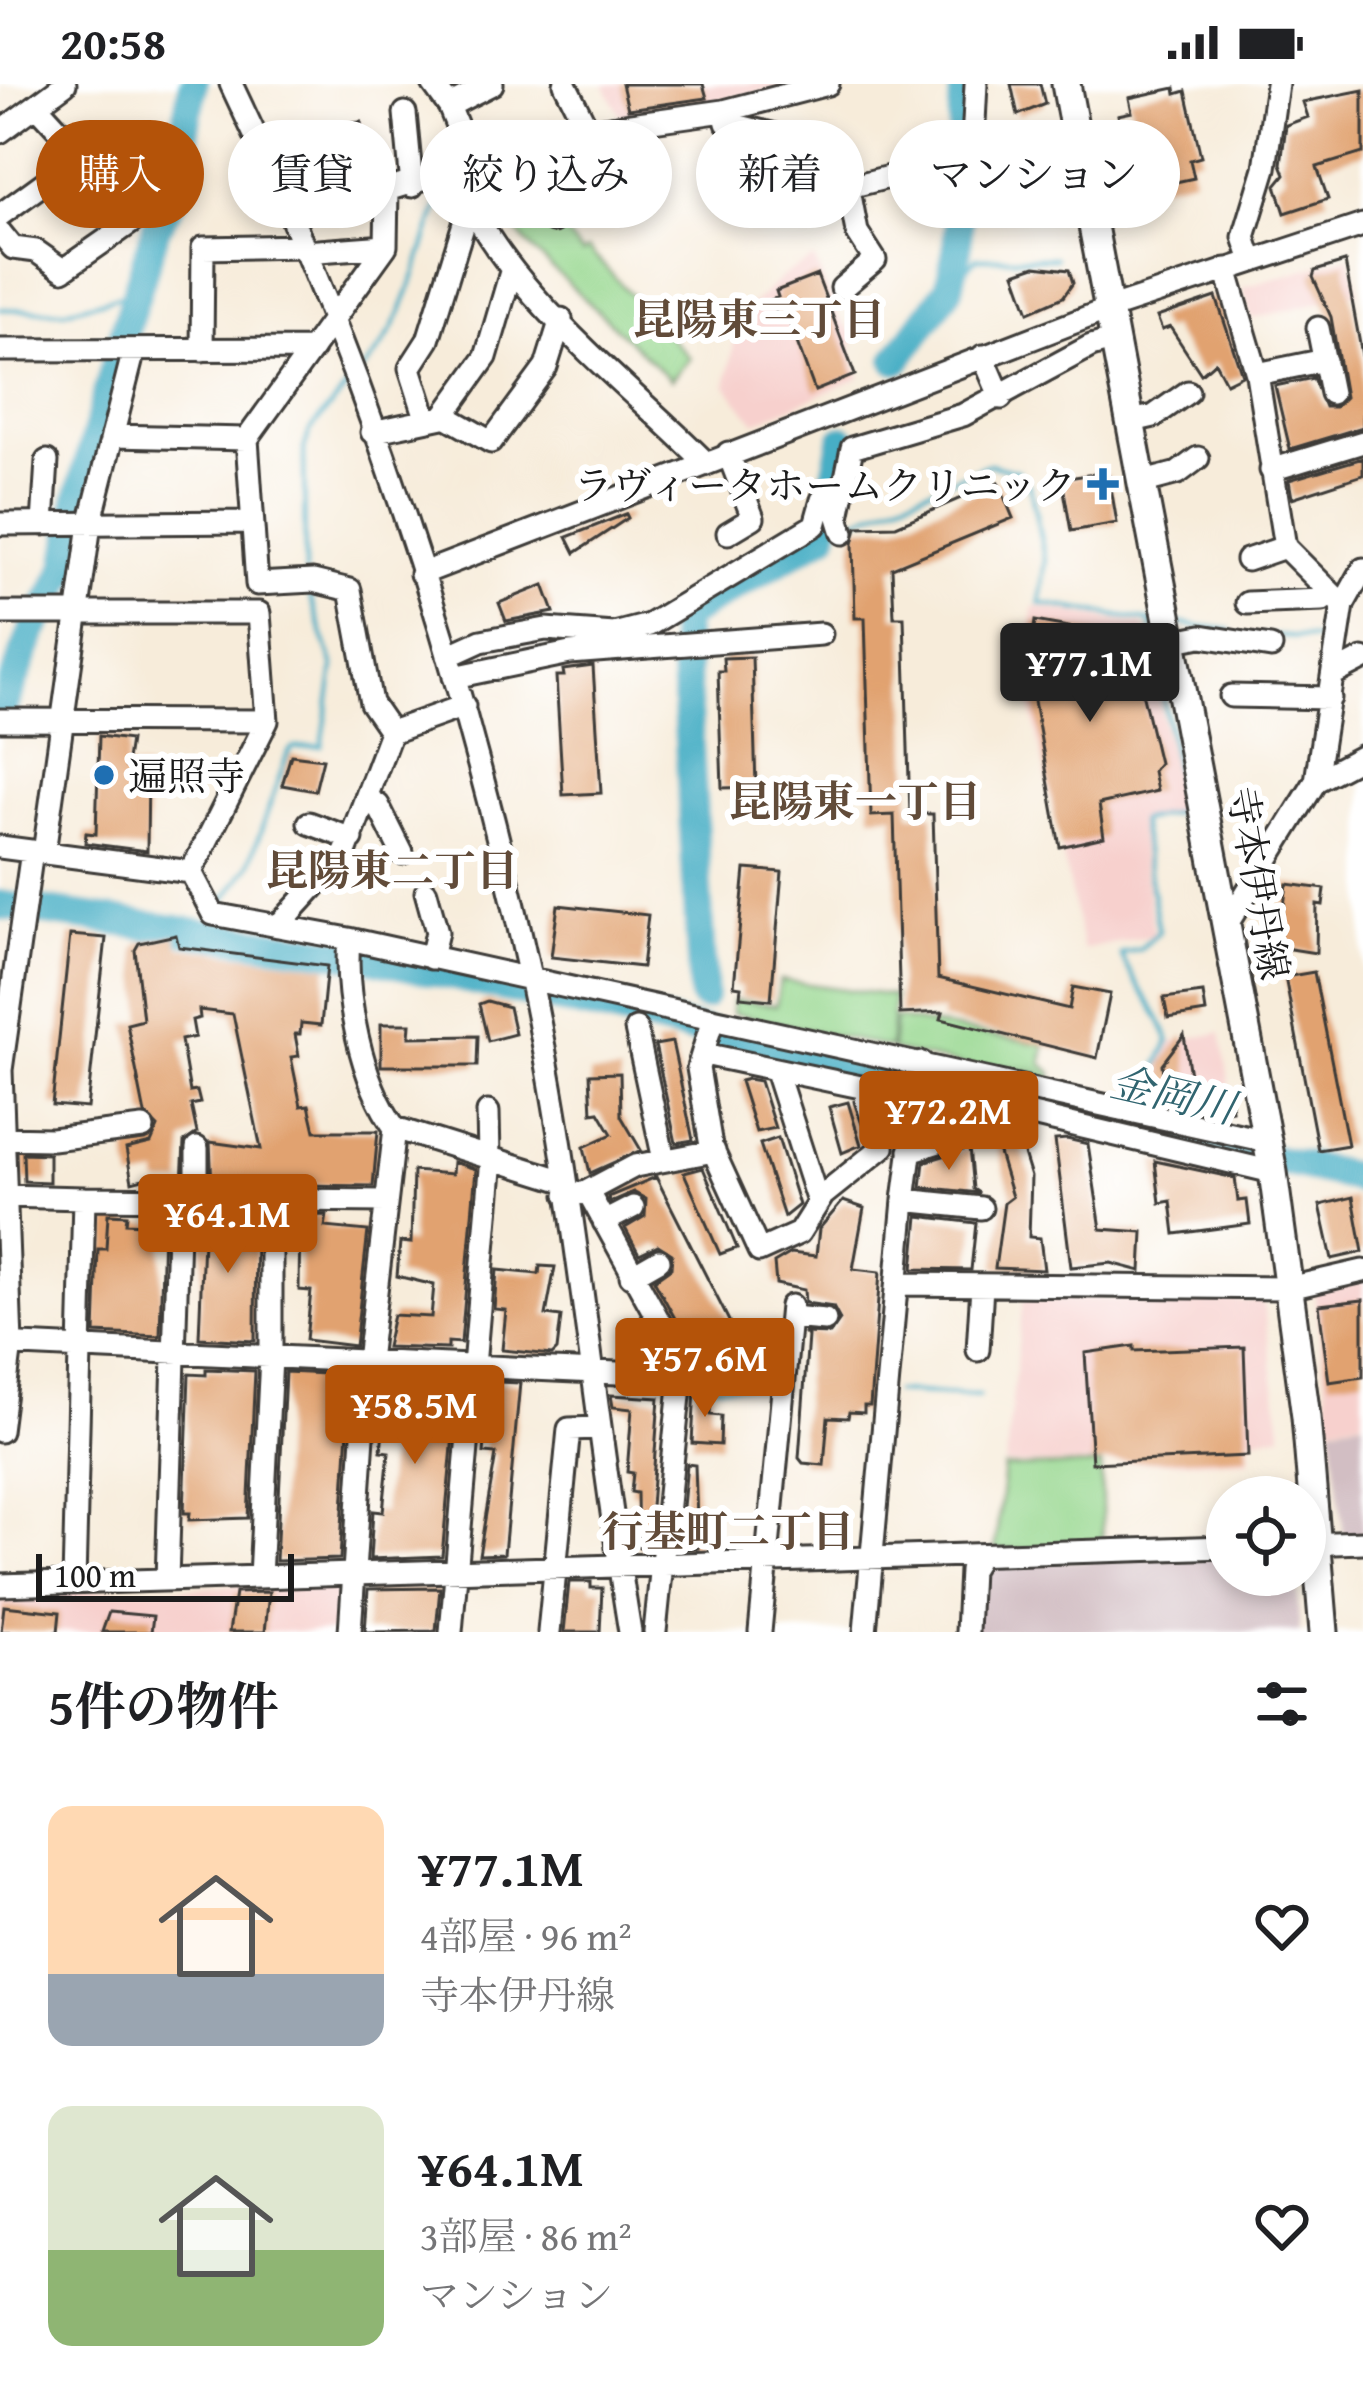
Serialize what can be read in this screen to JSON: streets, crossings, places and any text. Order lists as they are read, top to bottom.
{
  "streets": {
    "main road": ["寺本伊丹線"]
  },
  "districts": [
    "昆陽東三丁目",
    "昆陽東一丁目",
    "昆陽東二丁目",
    "行基町二丁目"
  ],
  "water": ["金岡川"],
  "places": {
    "health": ["ラヴィータホームクリニック"],
    "other": ["遍照寺"]
  },
  "scale_bar": "100 m",
  "page": {
    "status": "20:58",
    "chip": [
      "購入",
      "賃貸",
      "絞り込み",
      "新着",
      "マンション"
    ],
    "price": [
      "¥77.1M",
      "¥72.2M",
      "¥64.1M",
      "¥57.6M",
      "¥58.5M"
    ],
    "scale": "100 m",
    "heading": "5件の物件",
    "list": [
      {
        "name": "¥77.1M",
        "note": "4部屋 · 96 m² · 寺本伊丹線"
      },
      {
        "name": "¥64.1M",
        "note": "3部屋 · 86 m² · マンション"
      }
    ]
  }
}
